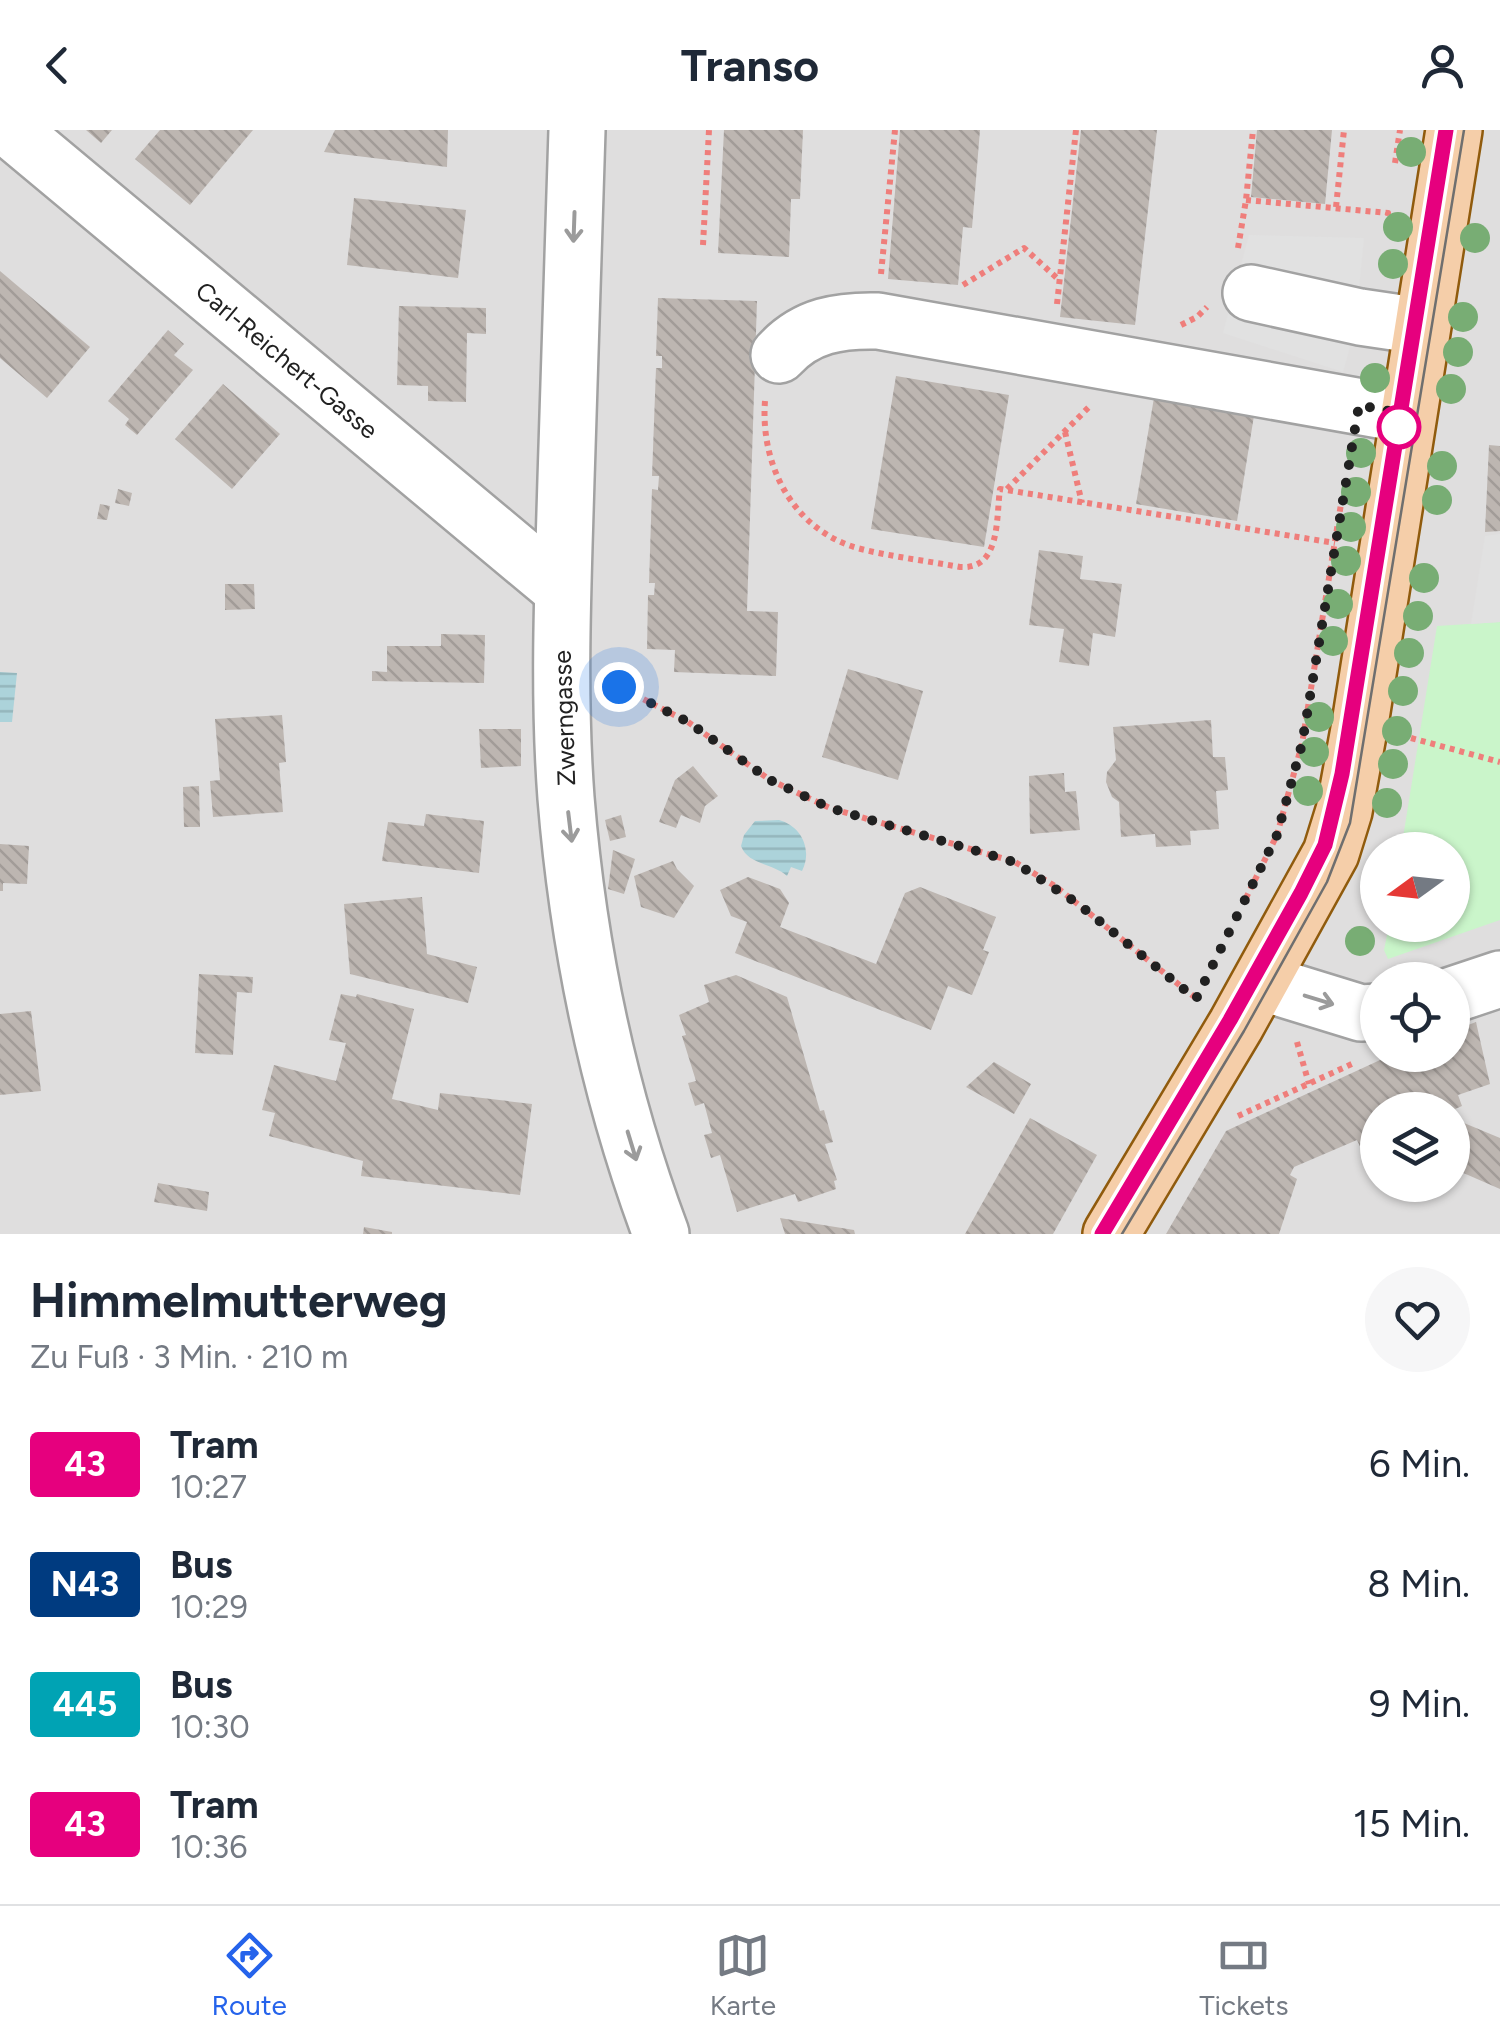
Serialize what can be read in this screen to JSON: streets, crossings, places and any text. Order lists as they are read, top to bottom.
{
  "streets": {
    "street": ["Carl-Reichert-Gasse", "Zwerngasse"]
  },
  "crossings": [
    ["Carl-Reichert-Gasse", "Zwerngasse"]
  ],
  "one_way": ["Zwerngasse"],
  "lines": ["tram line 43"],
  "north": "left",
  "page": {
    "header": "Transo",
    "heading": ["Himmelmutterweg", "Zu Fuß · 3 Min. · 210 m"],
    "list": [
      {
        "mark": "43",
        "name": "Tram",
        "note": "10:27",
        "value": "6 Min."
      },
      {
        "mark": "N43",
        "name": "Bus",
        "note": "10:29",
        "value": "8 Min."
      },
      {
        "mark": "445",
        "name": "Bus",
        "note": "10:30",
        "value": "9 Min."
      },
      {
        "mark": "43",
        "name": "Tram",
        "note": "10:36",
        "value": "15 Min."
      }
    ],
    "tabs": ["Route", "Karte", "Tickets"]
  }
}
